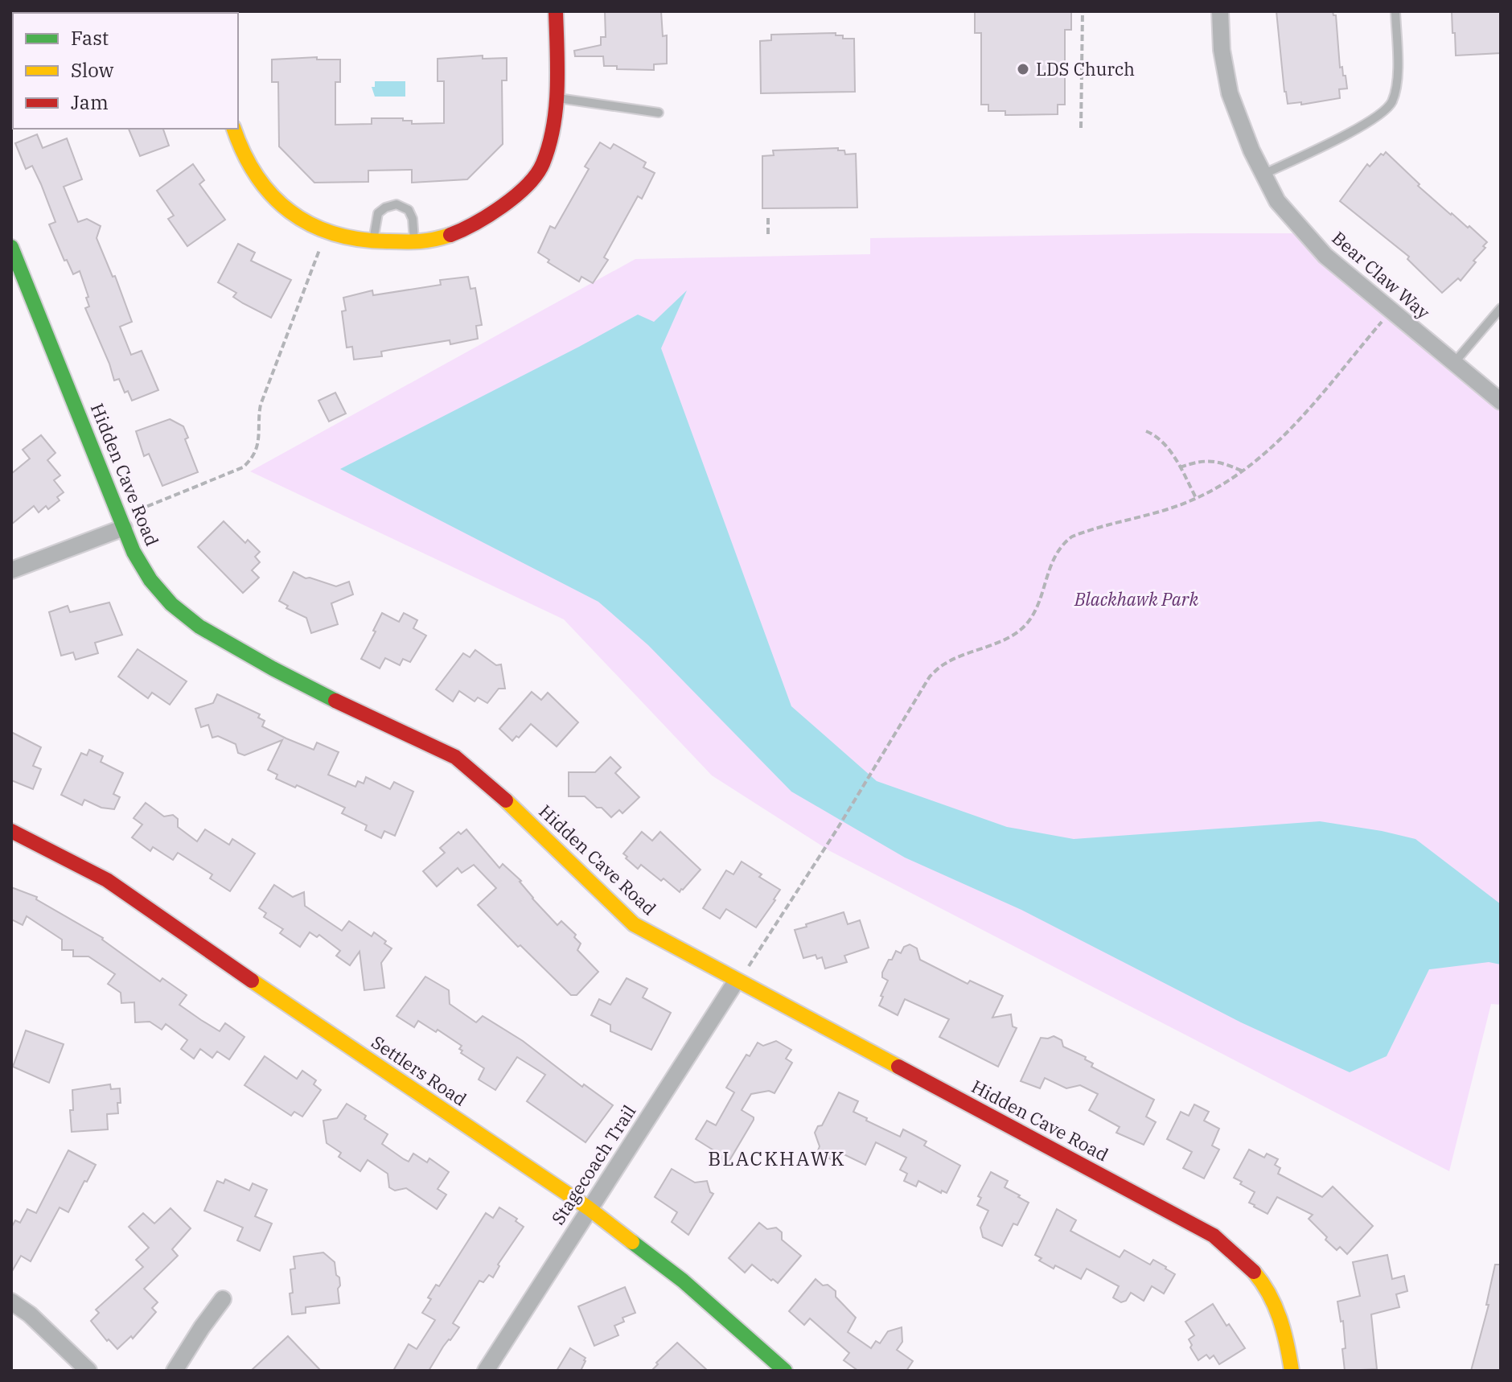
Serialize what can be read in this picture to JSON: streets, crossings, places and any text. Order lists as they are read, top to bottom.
{
  "streets": {
    "street": [
      "Bear Claw Way",
      "Hidden Cave Road",
      "Settlers Road",
      "Stagecoach Trail"
    ]
  },
  "crossings": [
    ["Hidden Cave Road", "Stagecoach Trail"],
    ["Settlers Road", "Stagecoach Trail"]
  ],
  "districts": ["BLACKHAWK"],
  "parks": ["Blackhawk Park"],
  "places": ["LDS Church"],
  "legend": ["Fast", "Slow", "Jam"]
}
